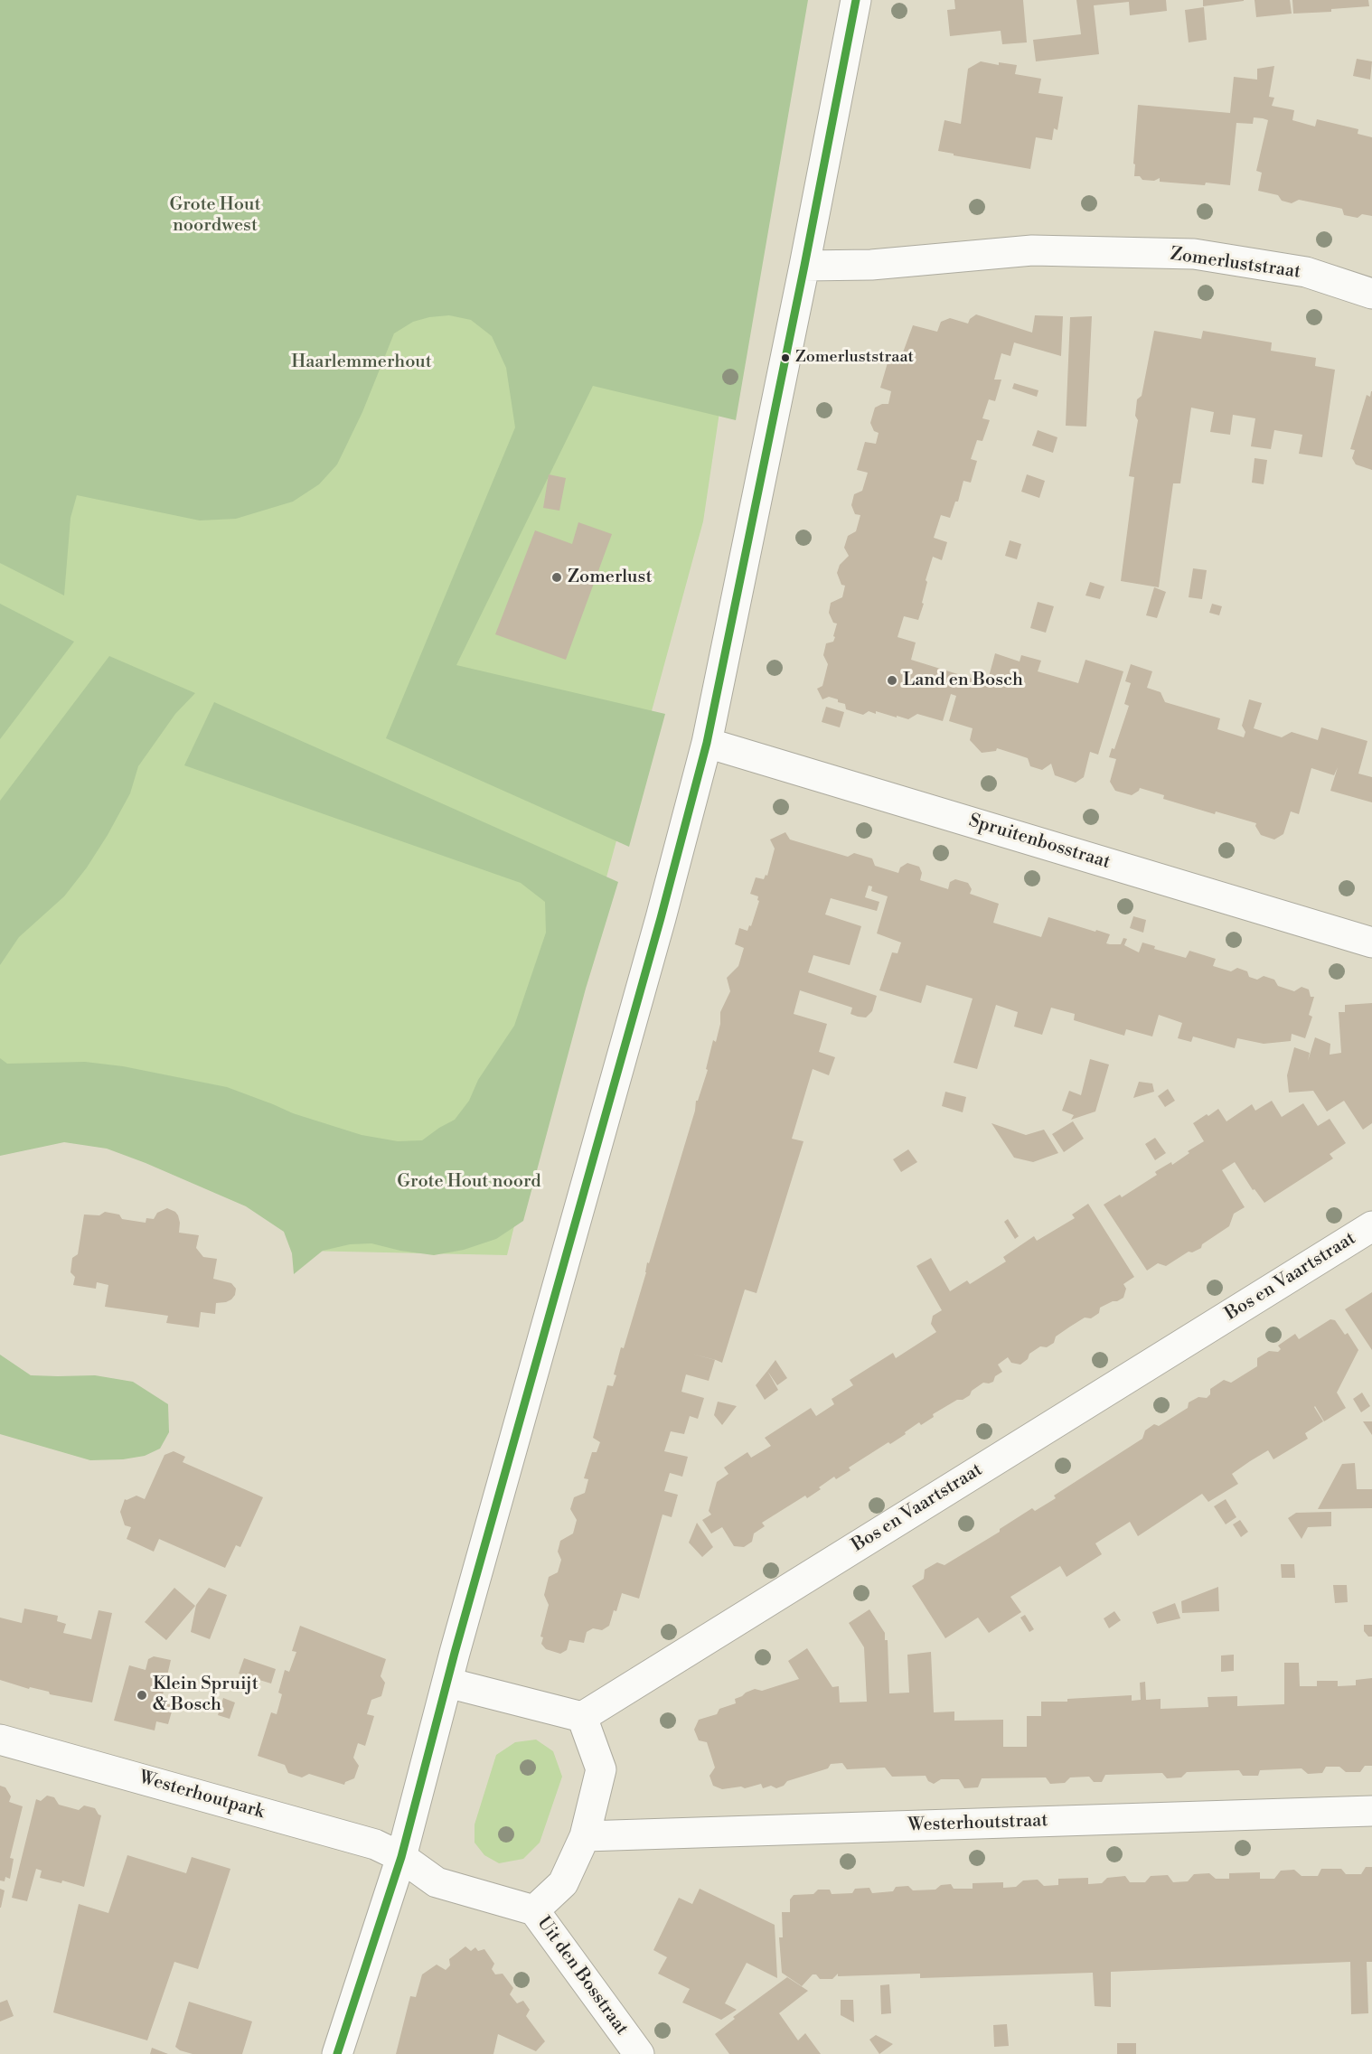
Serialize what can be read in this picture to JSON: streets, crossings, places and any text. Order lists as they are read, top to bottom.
{
  "streets": {
    "street": [
      "Zomerluststraat",
      "Spruitenbosstraat",
      "Bos en Vaartstraat",
      "Westerhoutpark",
      "Westerhoutstraat",
      "Uit den Bosstraat"
    ]
  },
  "crossings": [
    ["Westerhoutpark", "Uit den Bosstraat"]
  ],
  "parks": ["Grote Hout noordwest", "Haarlemmerhout", "Grote Hout noord"],
  "places": [
    "Zomerluststraat",
    "Zomerlust",
    "Land en Bosch",
    "Klein Spruijt & Bosch"
  ]
}
